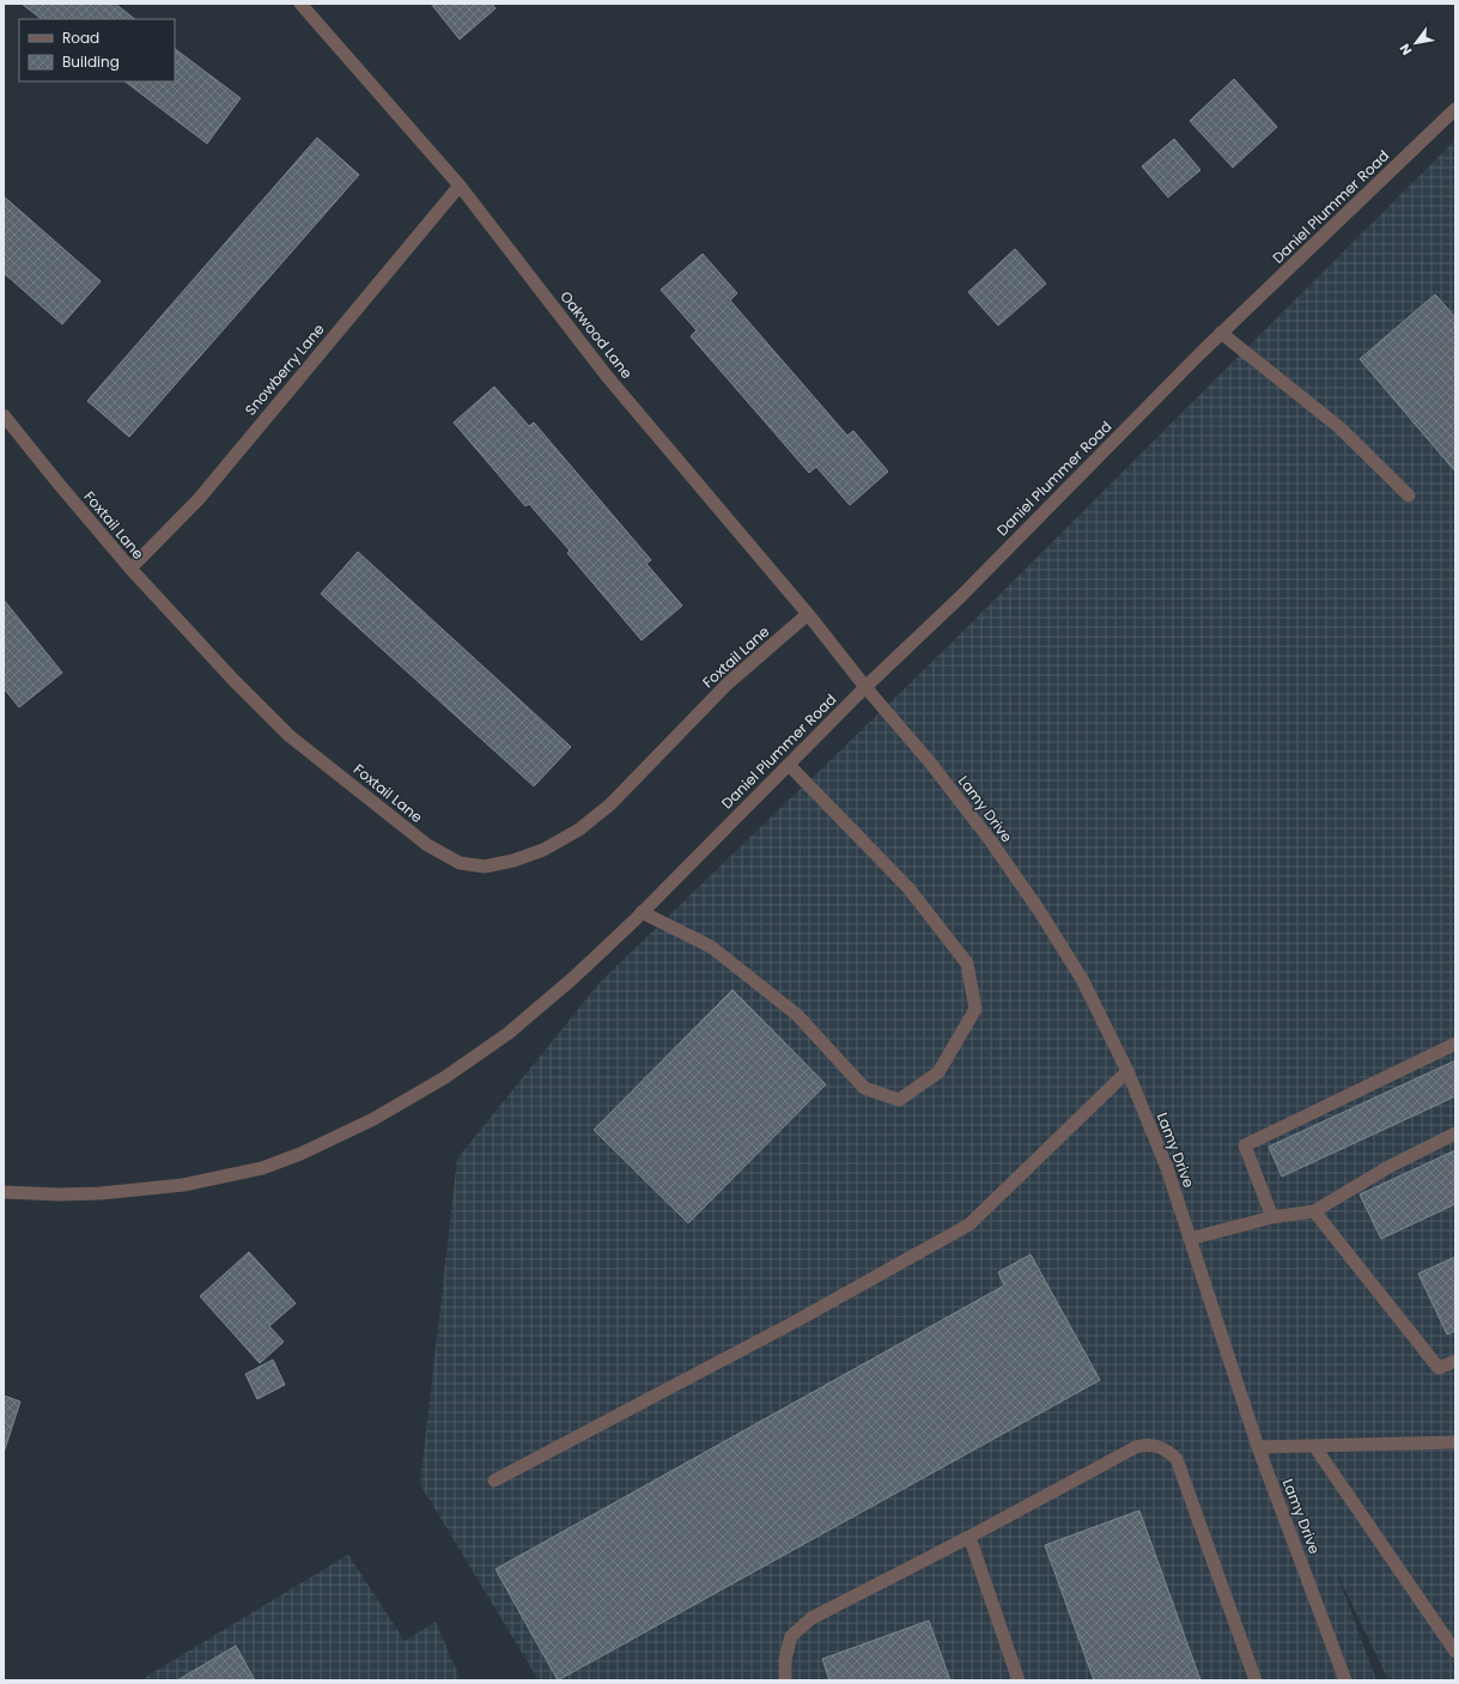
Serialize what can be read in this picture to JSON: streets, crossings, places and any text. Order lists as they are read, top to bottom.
{
  "streets": {
    "street": [
      "Daniel Plummer Road",
      "Oakwood Lane",
      "Snowberry Lane",
      "Foxtail Lane",
      "Lamy Drive"
    ]
  },
  "crossings": [
    ["Daniel Plummer Road", "Oakwood Lane"],
    ["Daniel Plummer Road", "Lamy Drive"],
    ["Oakwood Lane", "Snowberry Lane"],
    ["Oakwood Lane", "Foxtail Lane"],
    ["Oakwood Lane", "Lamy Drive"],
    ["Snowberry Lane", "Foxtail Lane"]
  ],
  "legend": ["Road", "Building"],
  "north": "bottom left"
}
